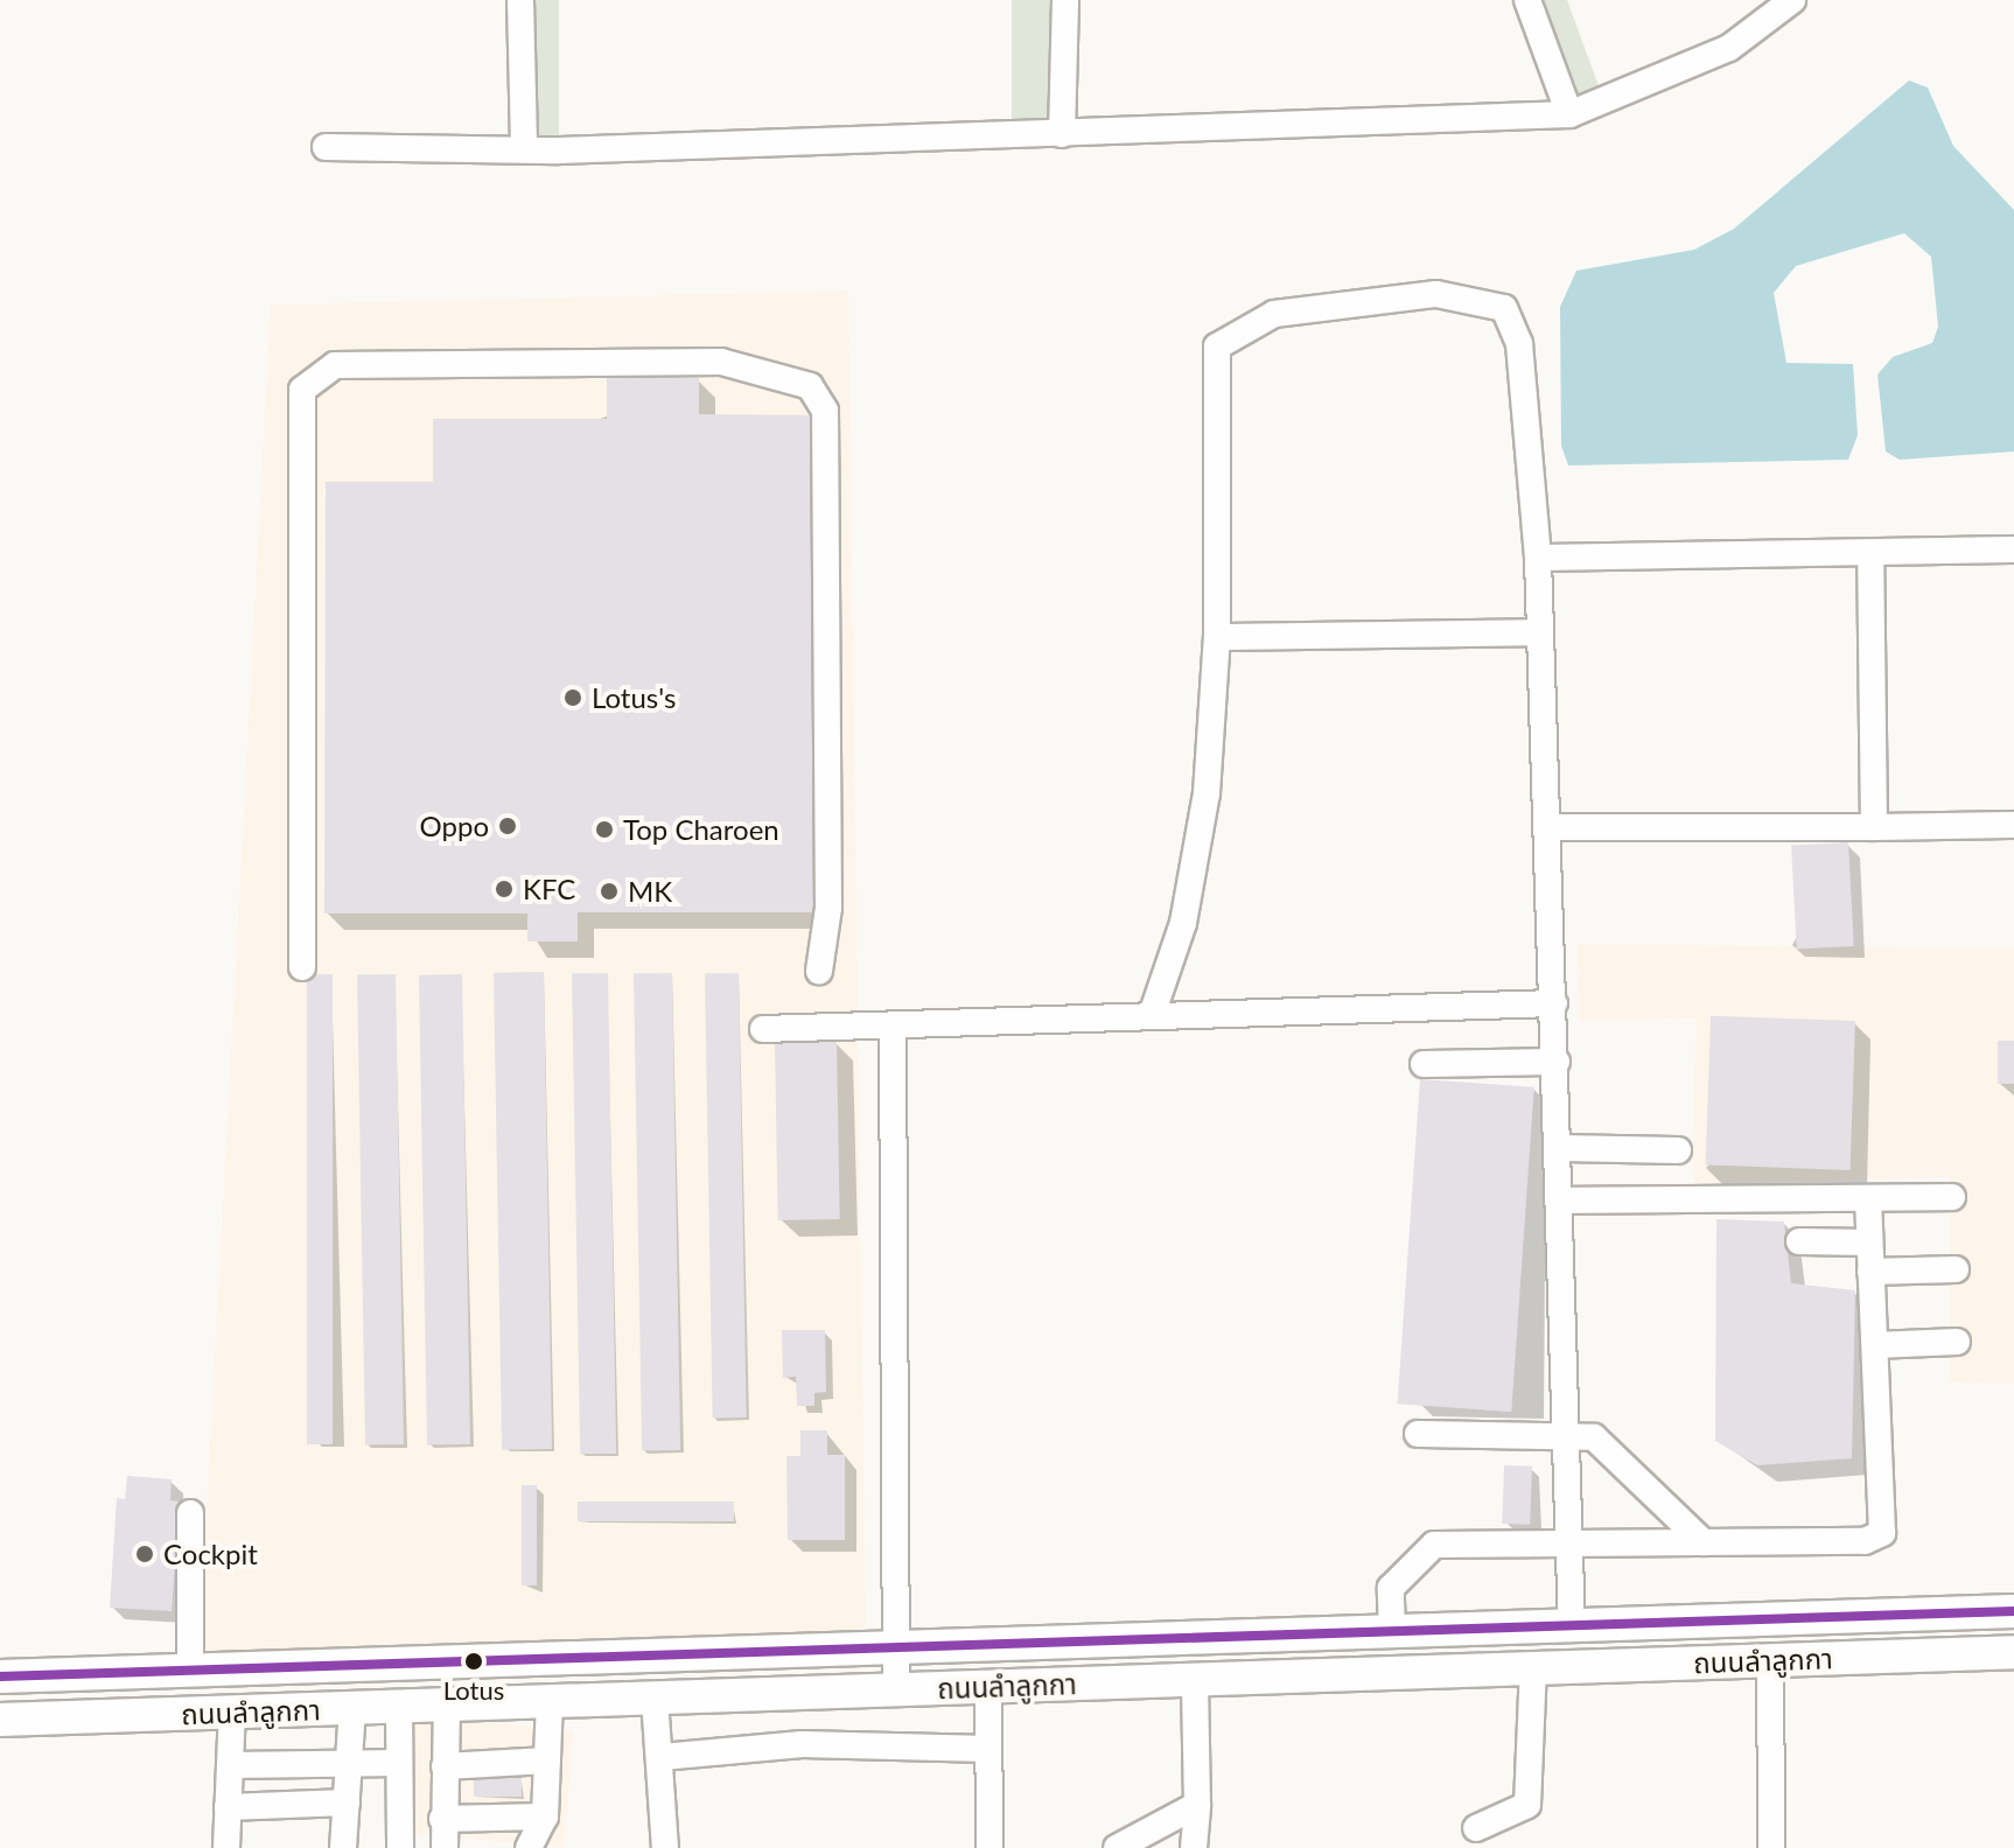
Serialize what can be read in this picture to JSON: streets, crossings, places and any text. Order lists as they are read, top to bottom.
{
  "streets": {
    "main road": ["ถนนลำลูกกา"]
  },
  "places": [
    "Lotus's",
    "Oppo",
    "Top Charoen",
    "KFC",
    "MK",
    "Cockpit",
    "Lotus"
  ]
}
